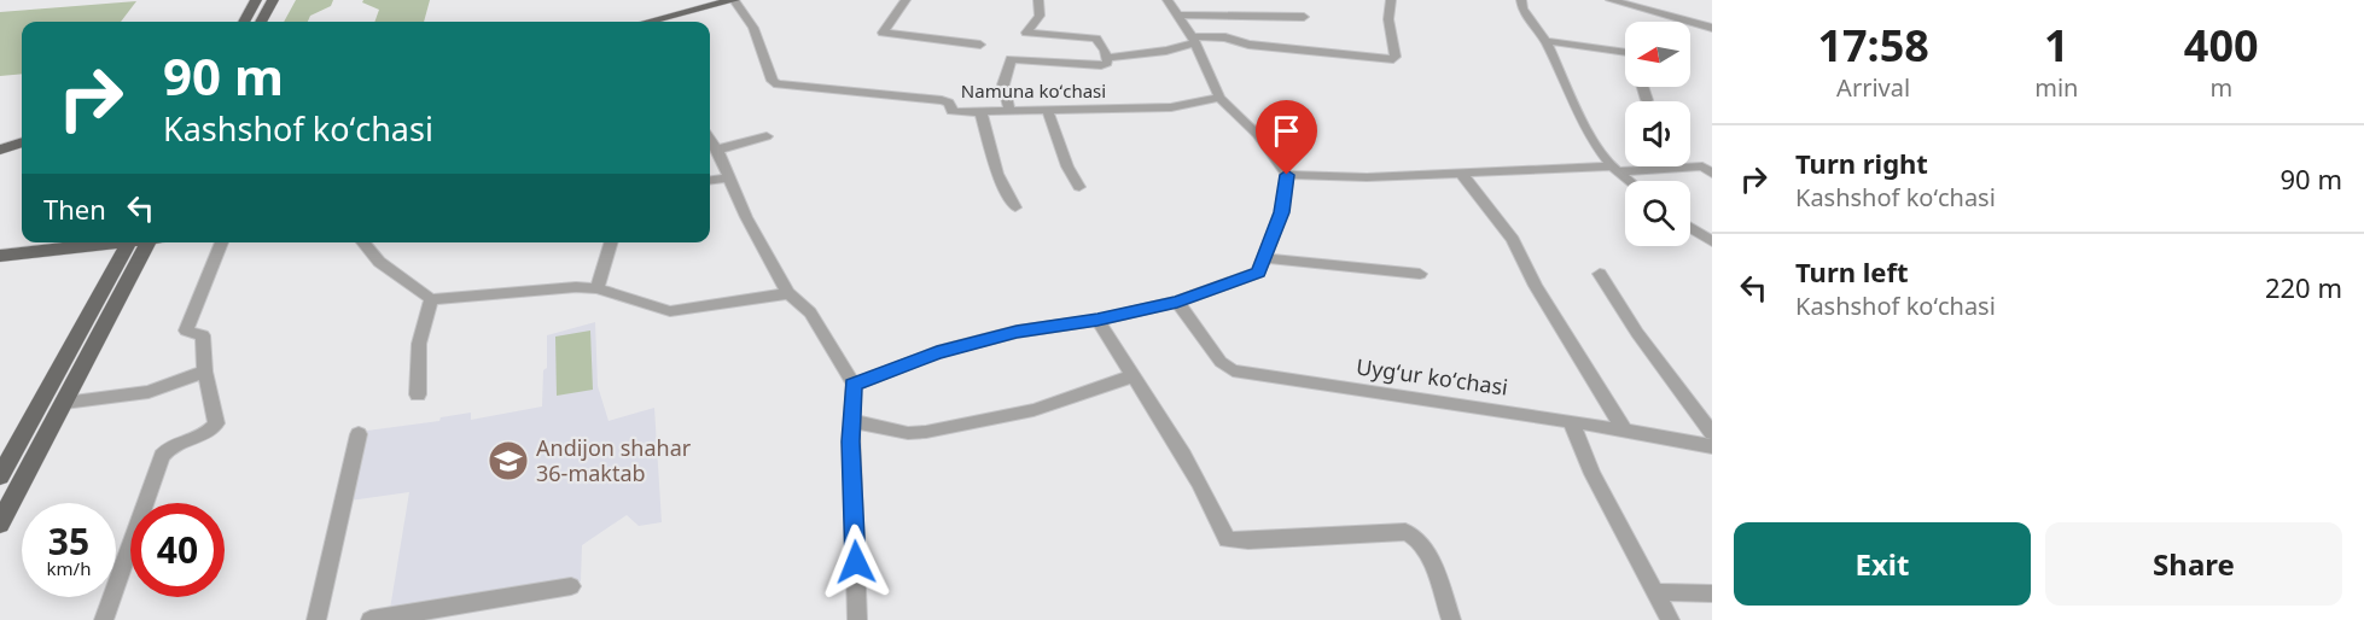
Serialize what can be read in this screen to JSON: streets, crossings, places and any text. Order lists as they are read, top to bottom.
{
  "streets": {
    "street": ["Namuna koʻchasi", "Uygʻur koʻchasi"]
  },
  "places": {
    "school or university": ["Andijon shahar 36-maktab"]
  },
  "north": "left",
  "page": {
    "eta": [
      "17:58",
      "Arrival",
      "1",
      "min",
      "400",
      "m"
    ],
    "turn": ["90 m", "Kashshof koʻchasi"],
    "list": [
      {
        "name": "Turn right",
        "note": "Kashshof koʻchasi",
        "value": "90 m"
      },
      {
        "name": "Turn left",
        "note": "Kashshof koʻchasi",
        "value": "220 m"
      }
    ],
    "then": "Then",
    "speed": "35 km/h",
    "limit": "40",
    "buttons": ["Exit", "Share"]
  }
}
